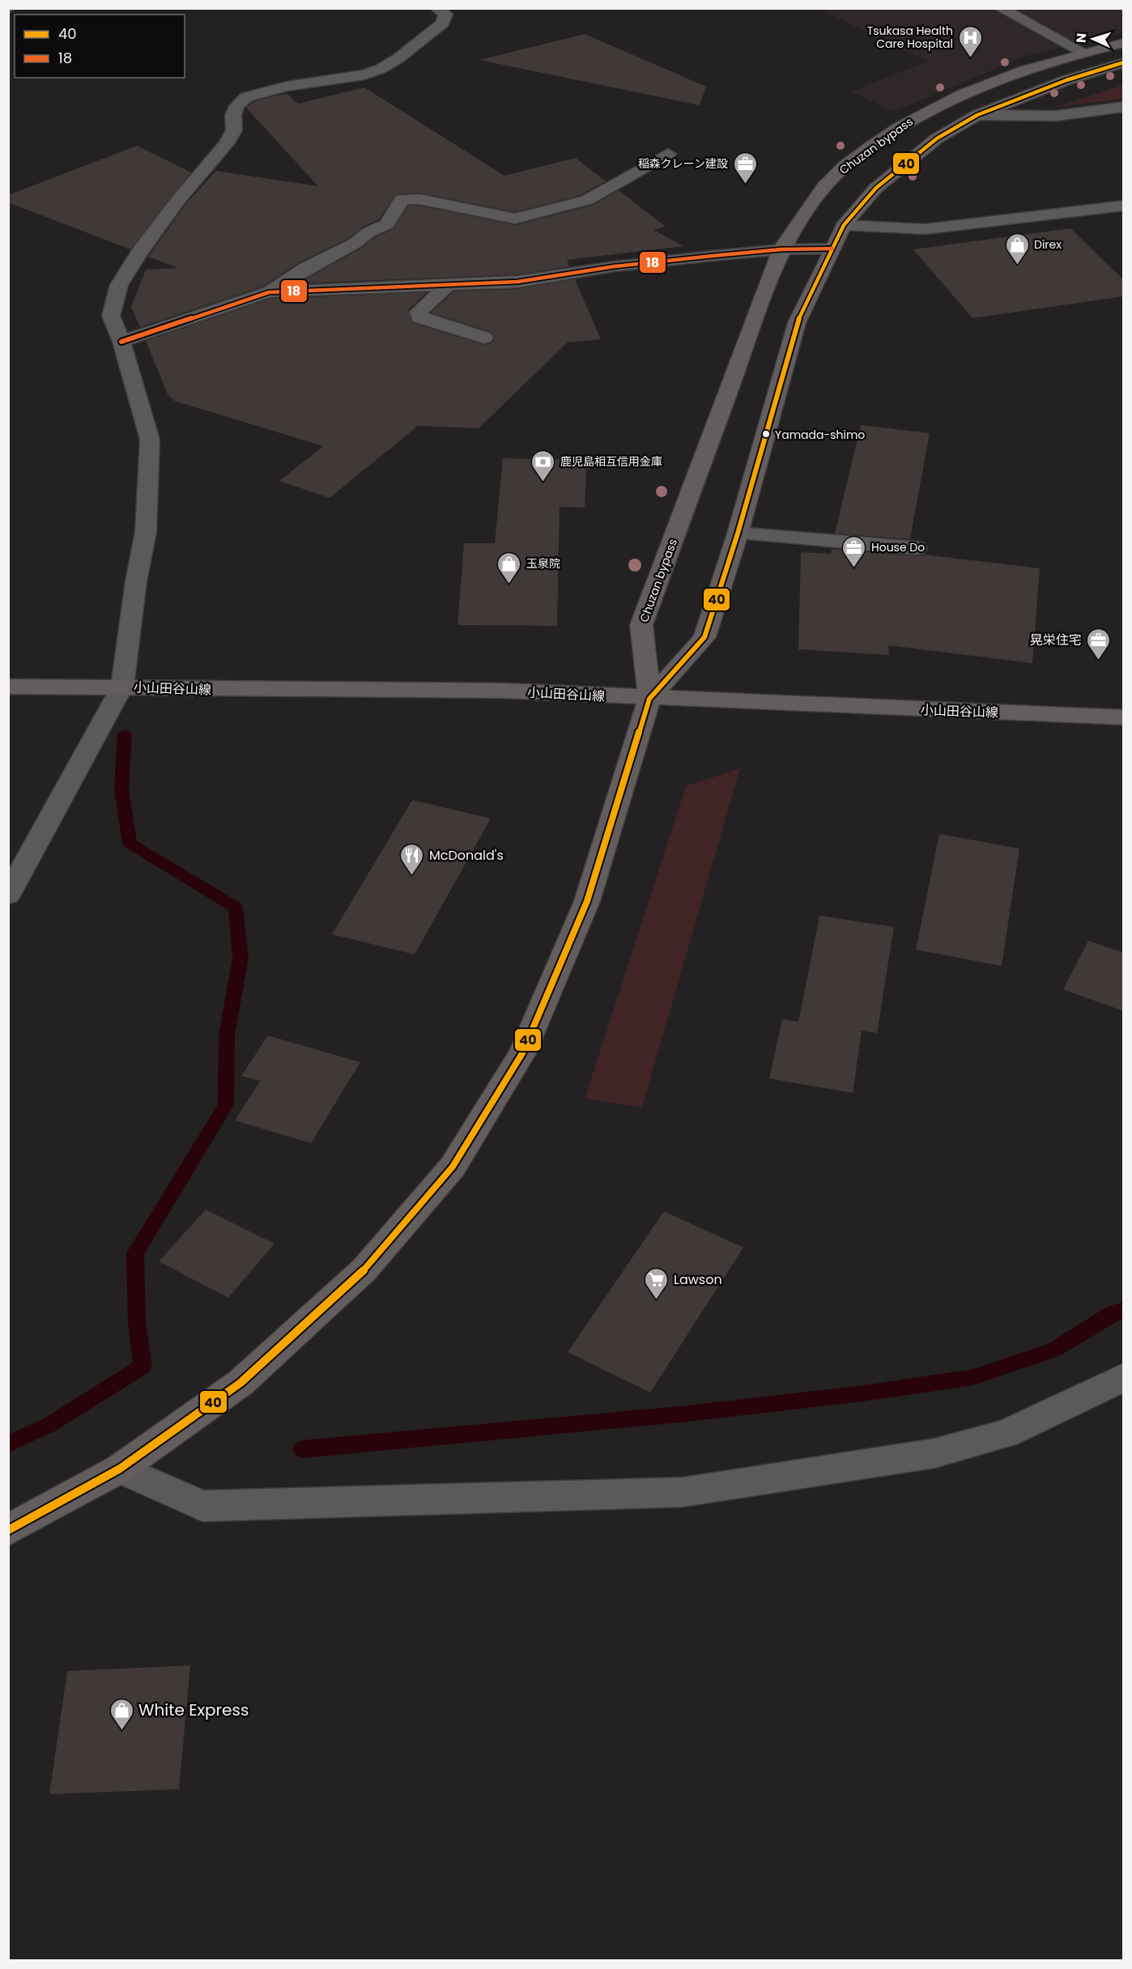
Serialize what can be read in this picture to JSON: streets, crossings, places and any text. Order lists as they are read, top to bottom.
{
  "streets": {
    "street": ["Chuzan bypass", "小山田谷山線"]
  },
  "crossings": [
    ["Chuzan bypass", "小山田谷山線"]
  ],
  "places": {
    "hospital": ["Tsukasa Health Care Hospital"],
    "office": ["稲森クレーン建設", "House Do", "晃栄住宅"],
    "shop": ["Direx", "玉泉院", "White Express"],
    "other": ["Yamada-shimo"],
    "bank": ["鹿児島相互信用金庫"],
    "restaurant": ["McDonald's"],
    "supermarket": ["Lawson"]
  },
  "lines": ["transit line 40", "transit line 18"],
  "legend": ["40", "18"],
  "north": "left"
}
